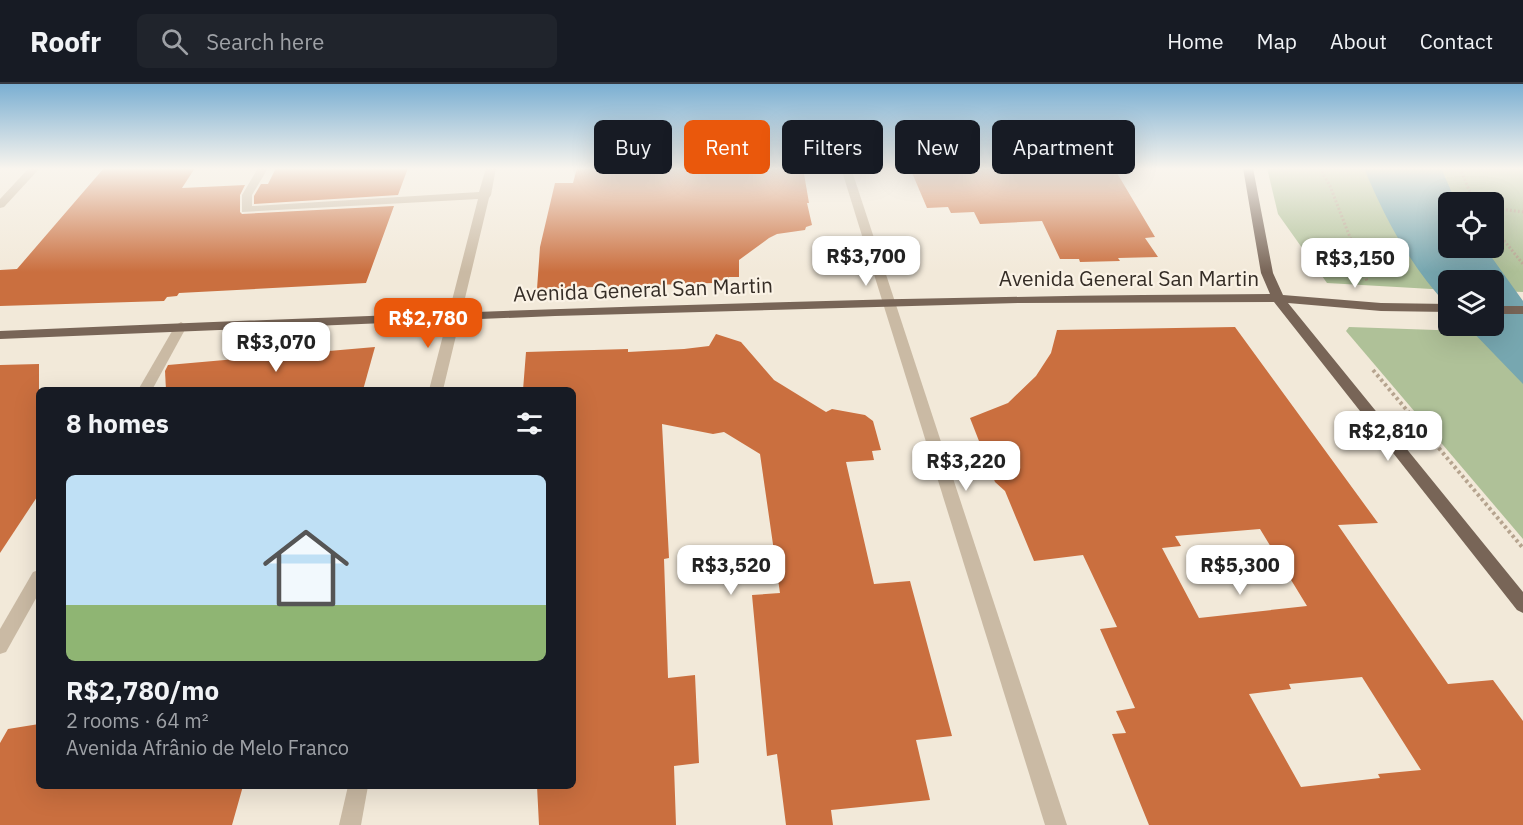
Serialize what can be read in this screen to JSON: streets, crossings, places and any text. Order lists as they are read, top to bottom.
{
  "streets": {
    "main road": ["Avenida General San Martin"]
  },
  "page": {
    "header": "Roofr",
    "search": "Search here",
    "nav": [
      "Home",
      "Map",
      "About",
      "Contact"
    ],
    "chip": [
      "Buy",
      "Rent",
      "Filters",
      "New",
      "Apartment"
    ],
    "price": [
      "R$3,700",
      "R$3,150",
      "R$2,780",
      "R$3,070",
      "R$2,810",
      "R$3,220",
      "R$3,520",
      "R$5,300"
    ],
    "heading": "8 homes",
    "list": [
      {
        "name": "R$2,780/mo",
        "note": "2 rooms · 64 m² · Avenida Afrânio de Melo Franco"
      }
    ]
  }
}
